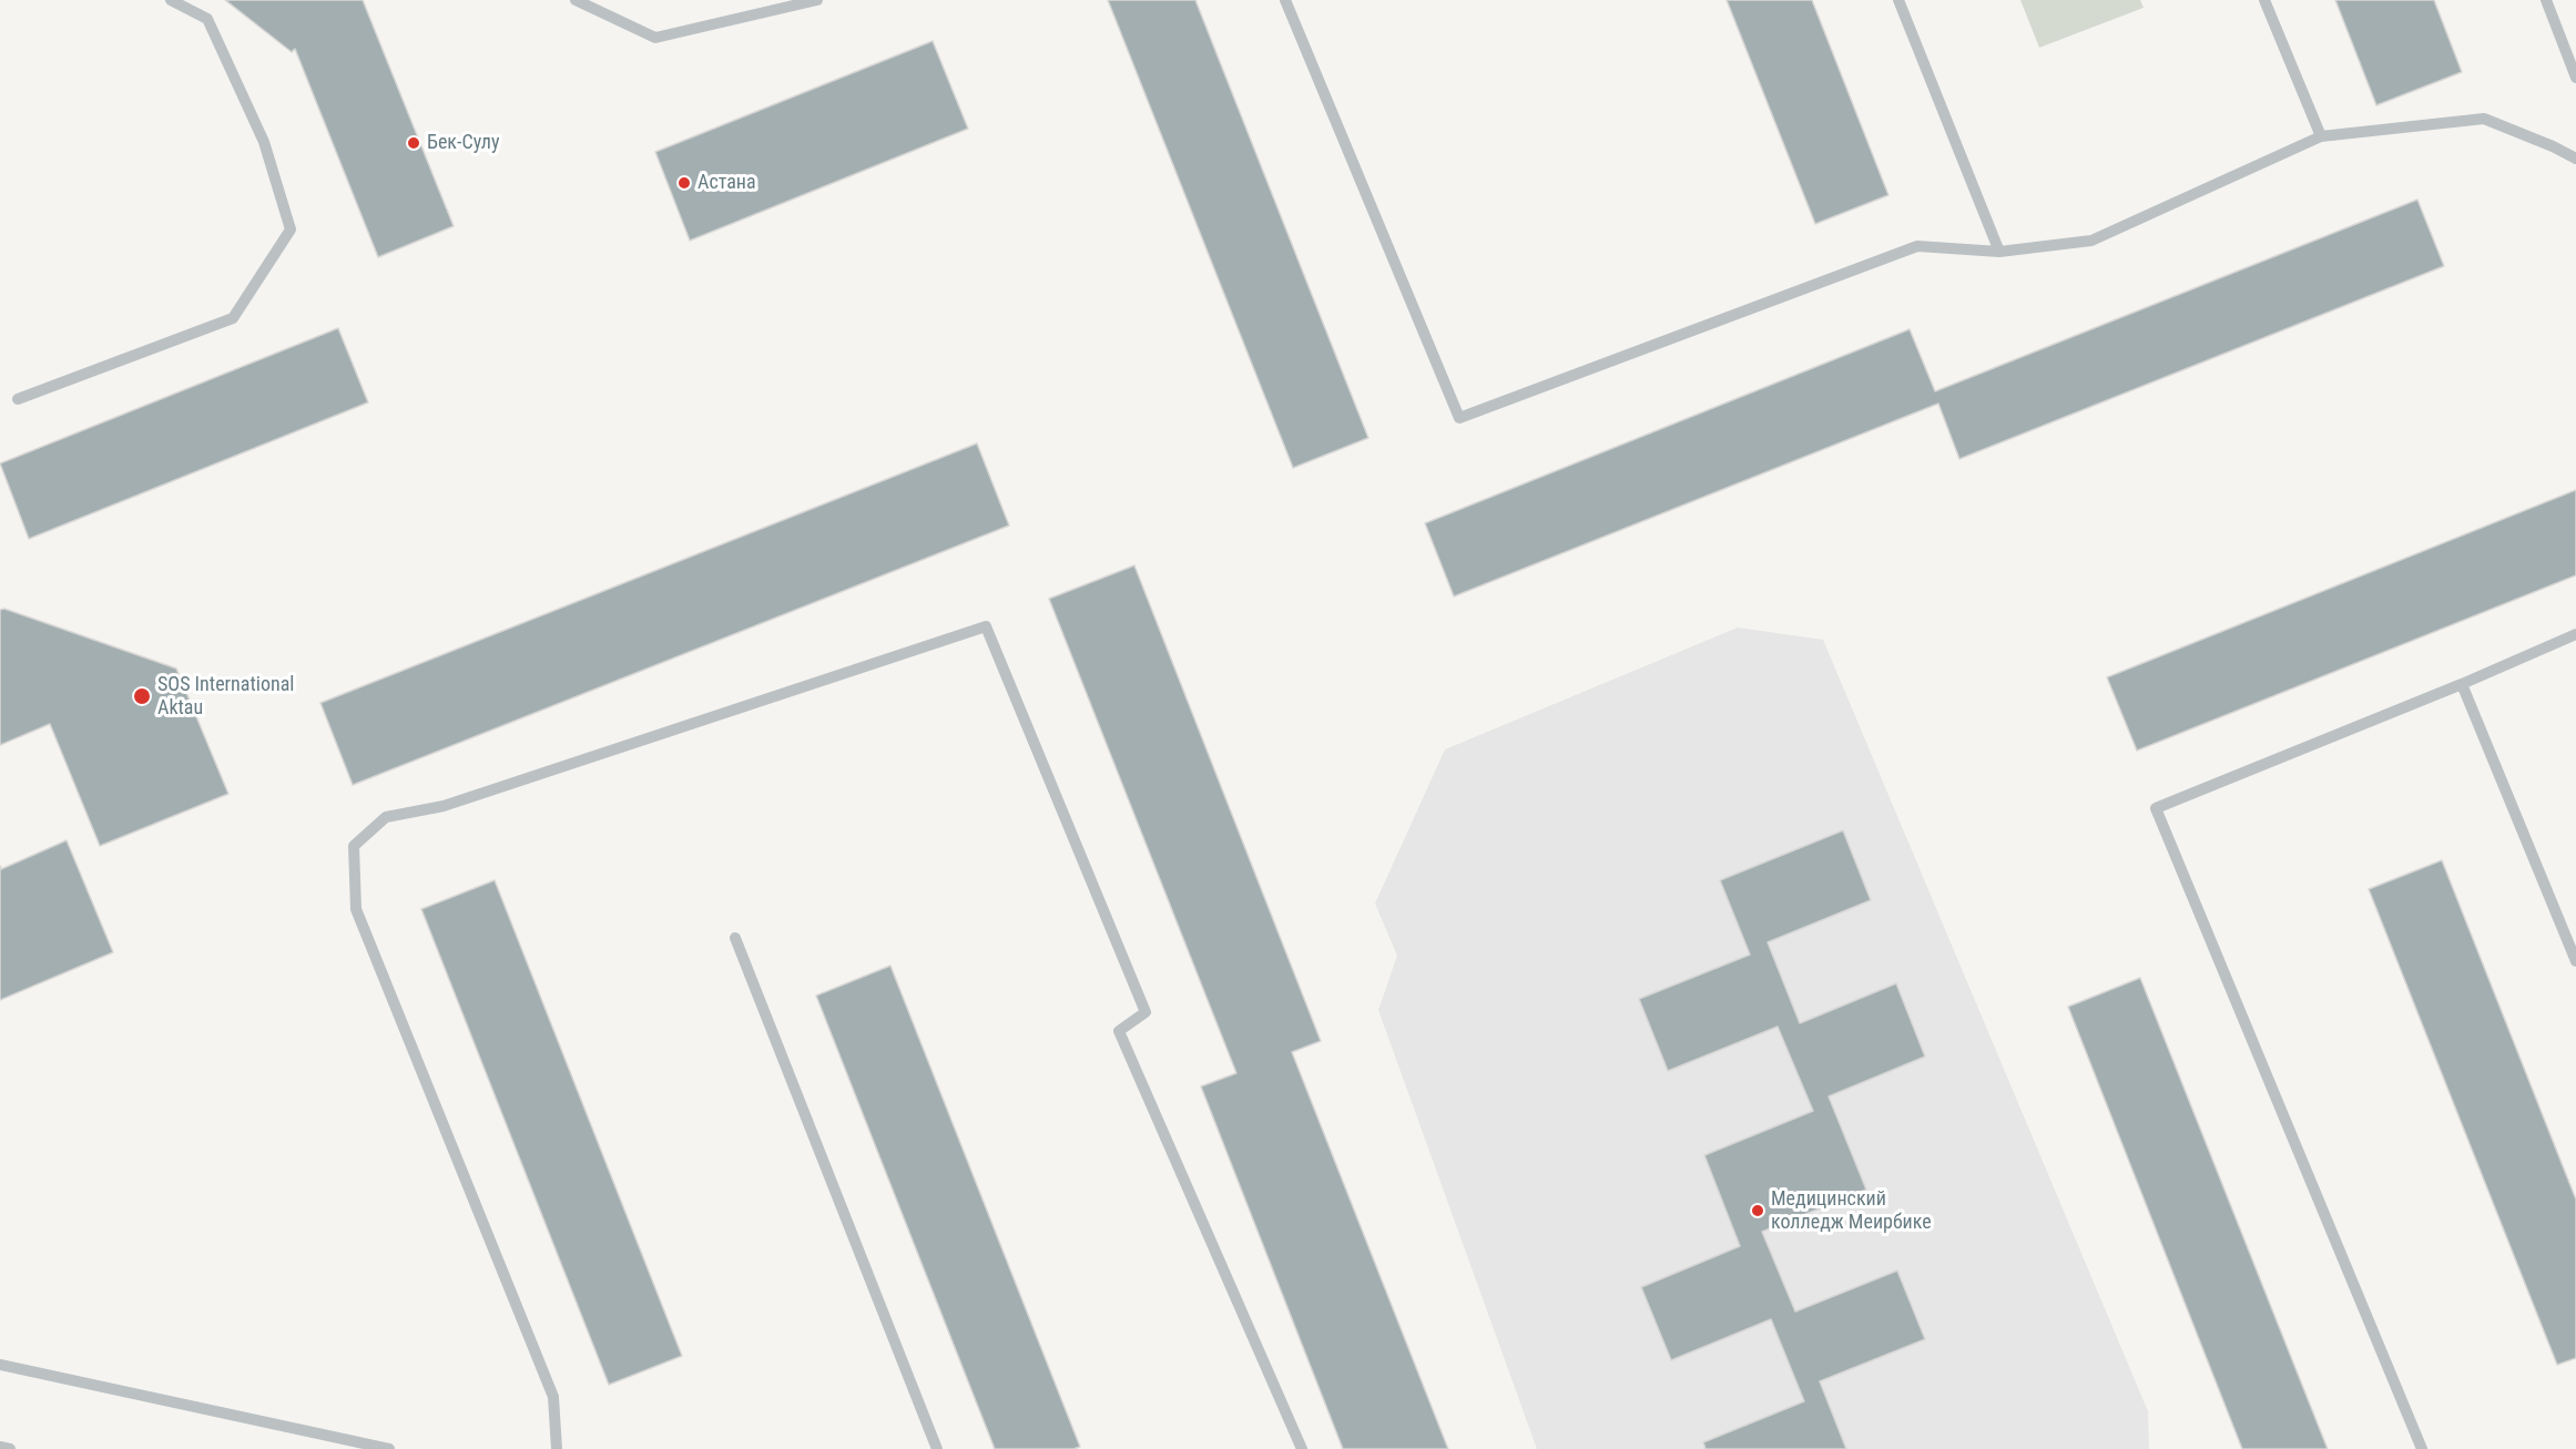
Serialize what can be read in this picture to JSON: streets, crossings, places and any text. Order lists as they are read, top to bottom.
{
  "places": [
    "Бек-Сулу",
    "Астана",
    "SOS International Aktau",
    "Медицинский колледж Меирбике"
  ]
}
